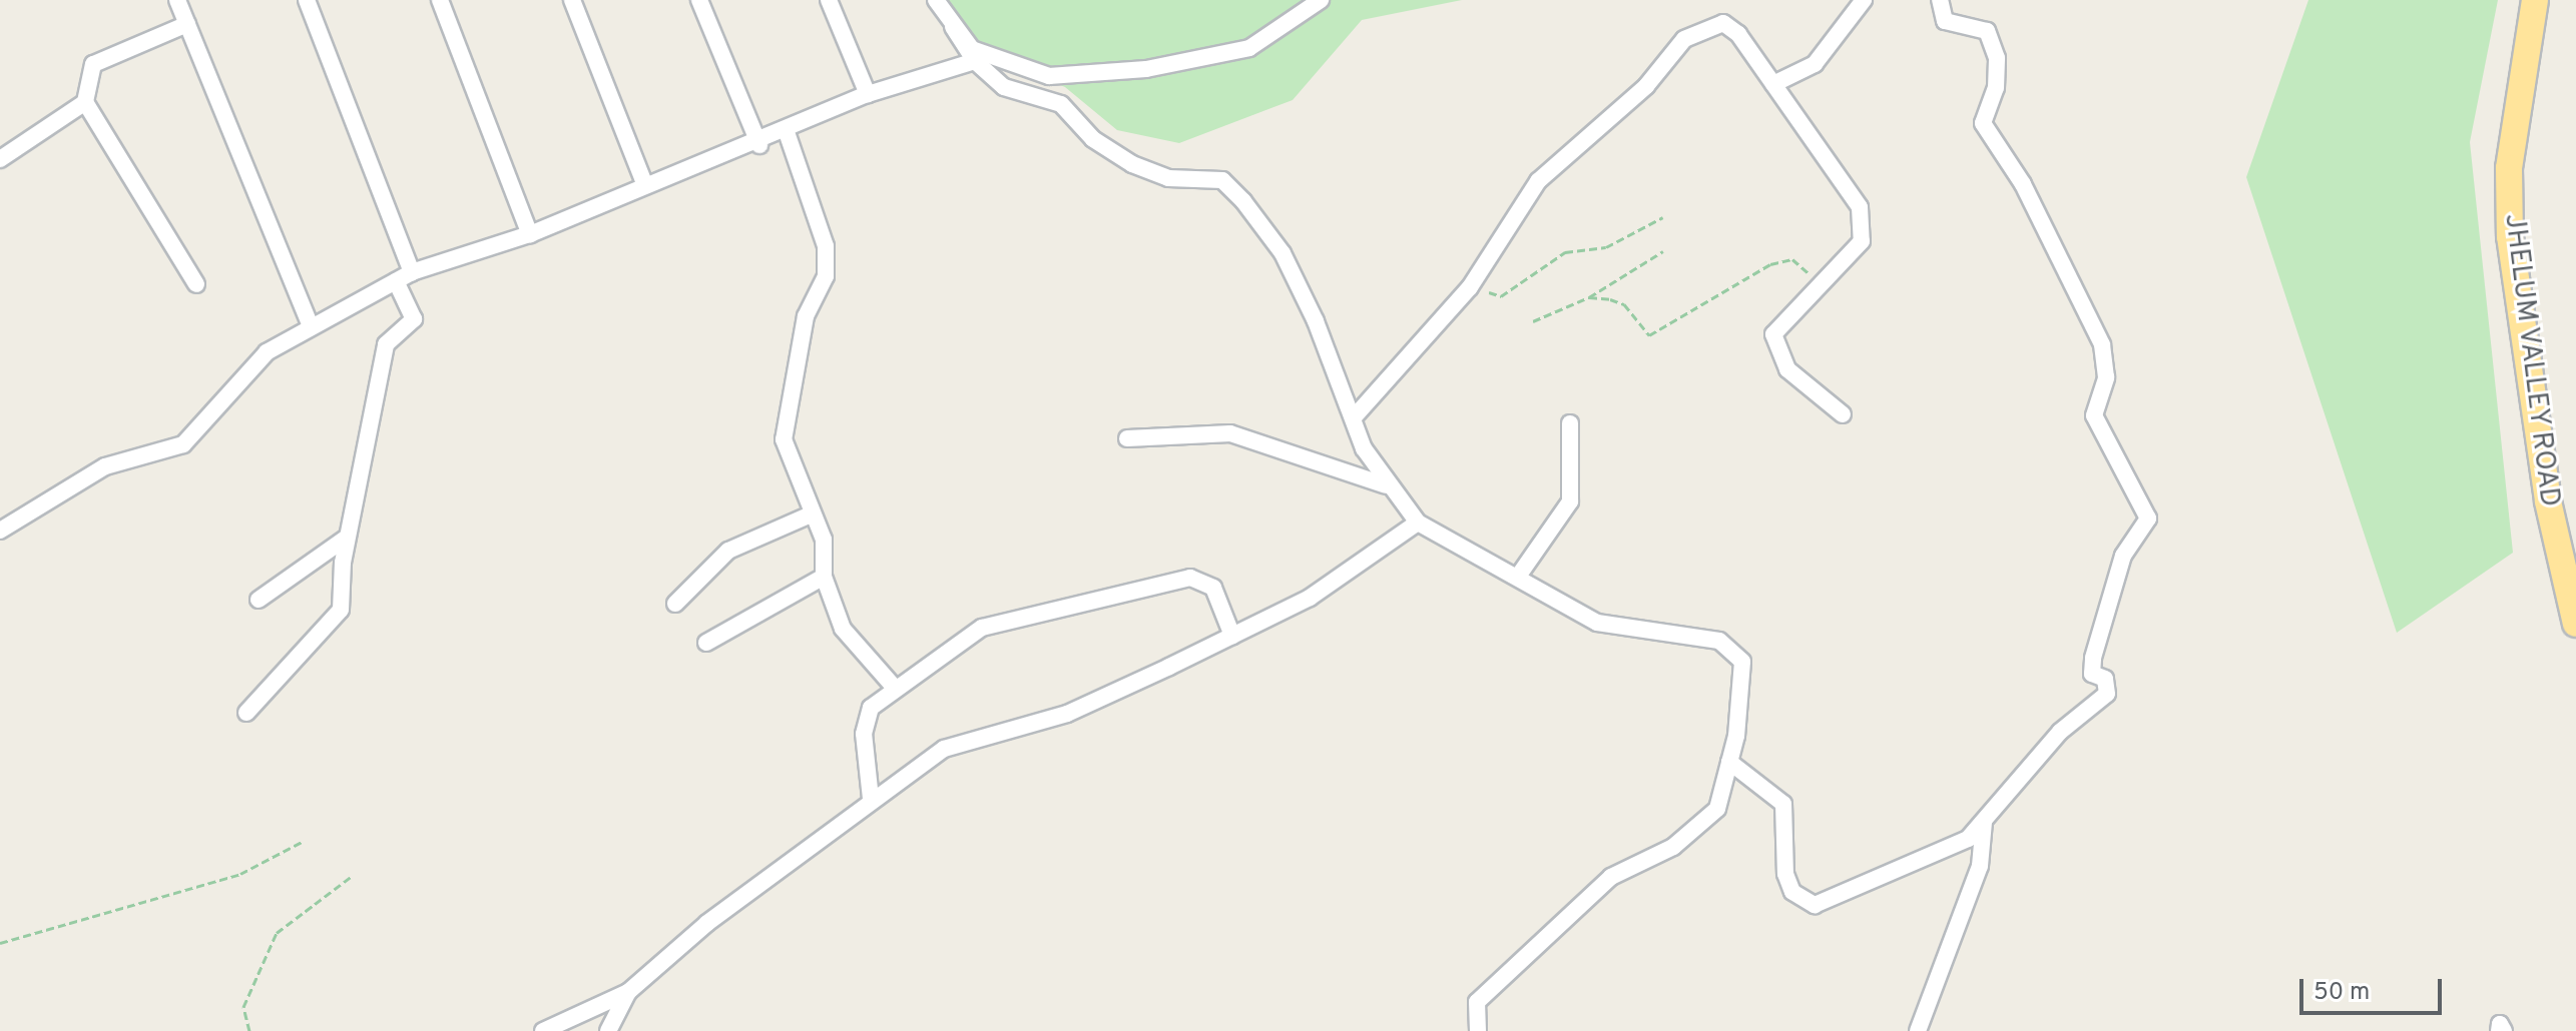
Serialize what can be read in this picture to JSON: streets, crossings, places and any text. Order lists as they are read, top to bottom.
{
  "streets": {
    "highway": ["JHELUM VALLEY ROAD"]
  },
  "scale_bar": "50 m"
}
